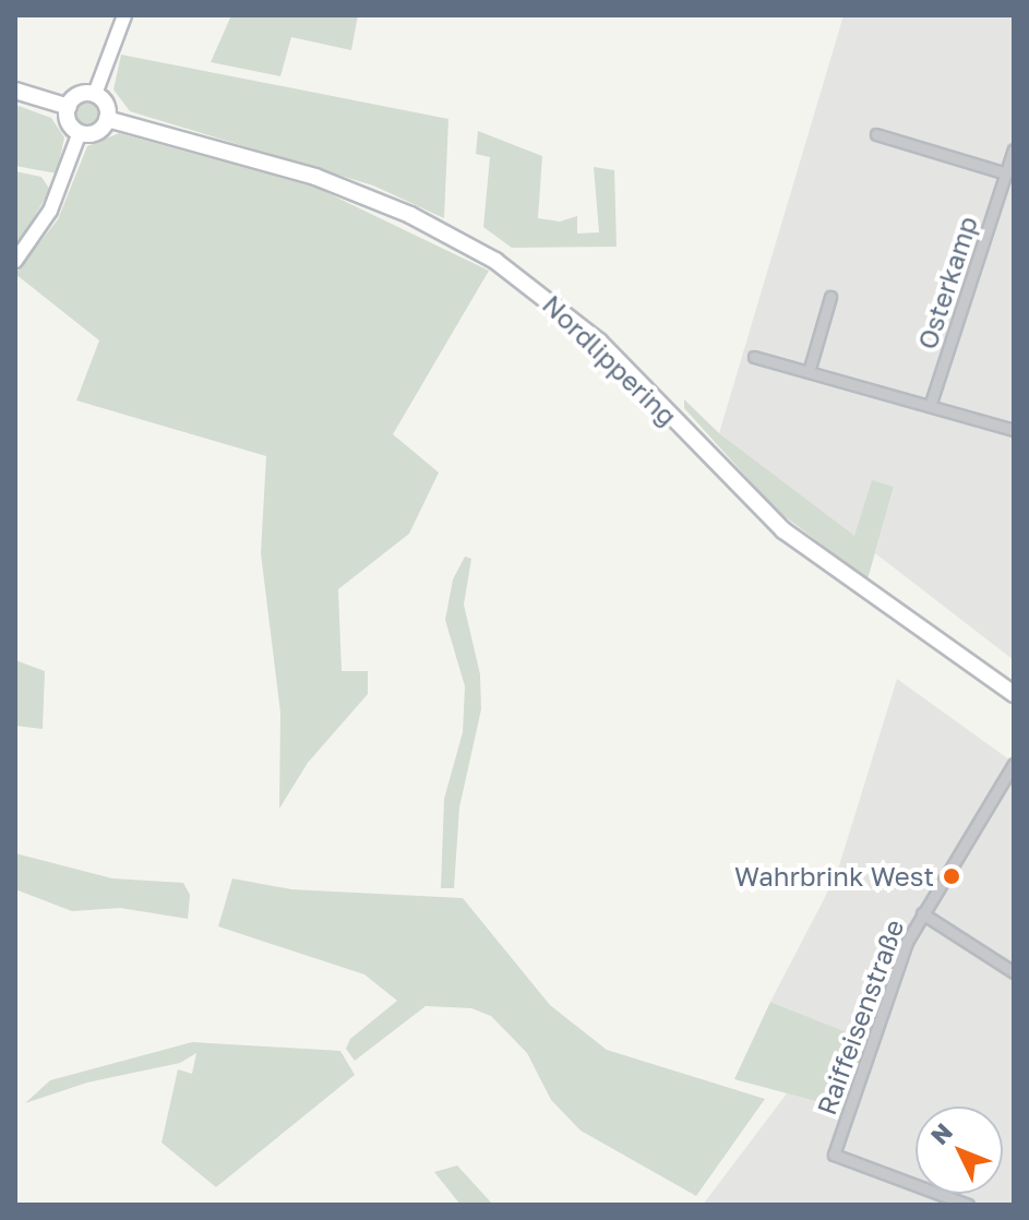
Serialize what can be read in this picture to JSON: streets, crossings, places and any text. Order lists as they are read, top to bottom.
{
  "streets": {
    "main road": ["Nordlippering"],
    "street": ["Osterkamp", "Raiffeisenstraße"]
  },
  "places": ["Wahrbrink West"],
  "north": "top left"
}
